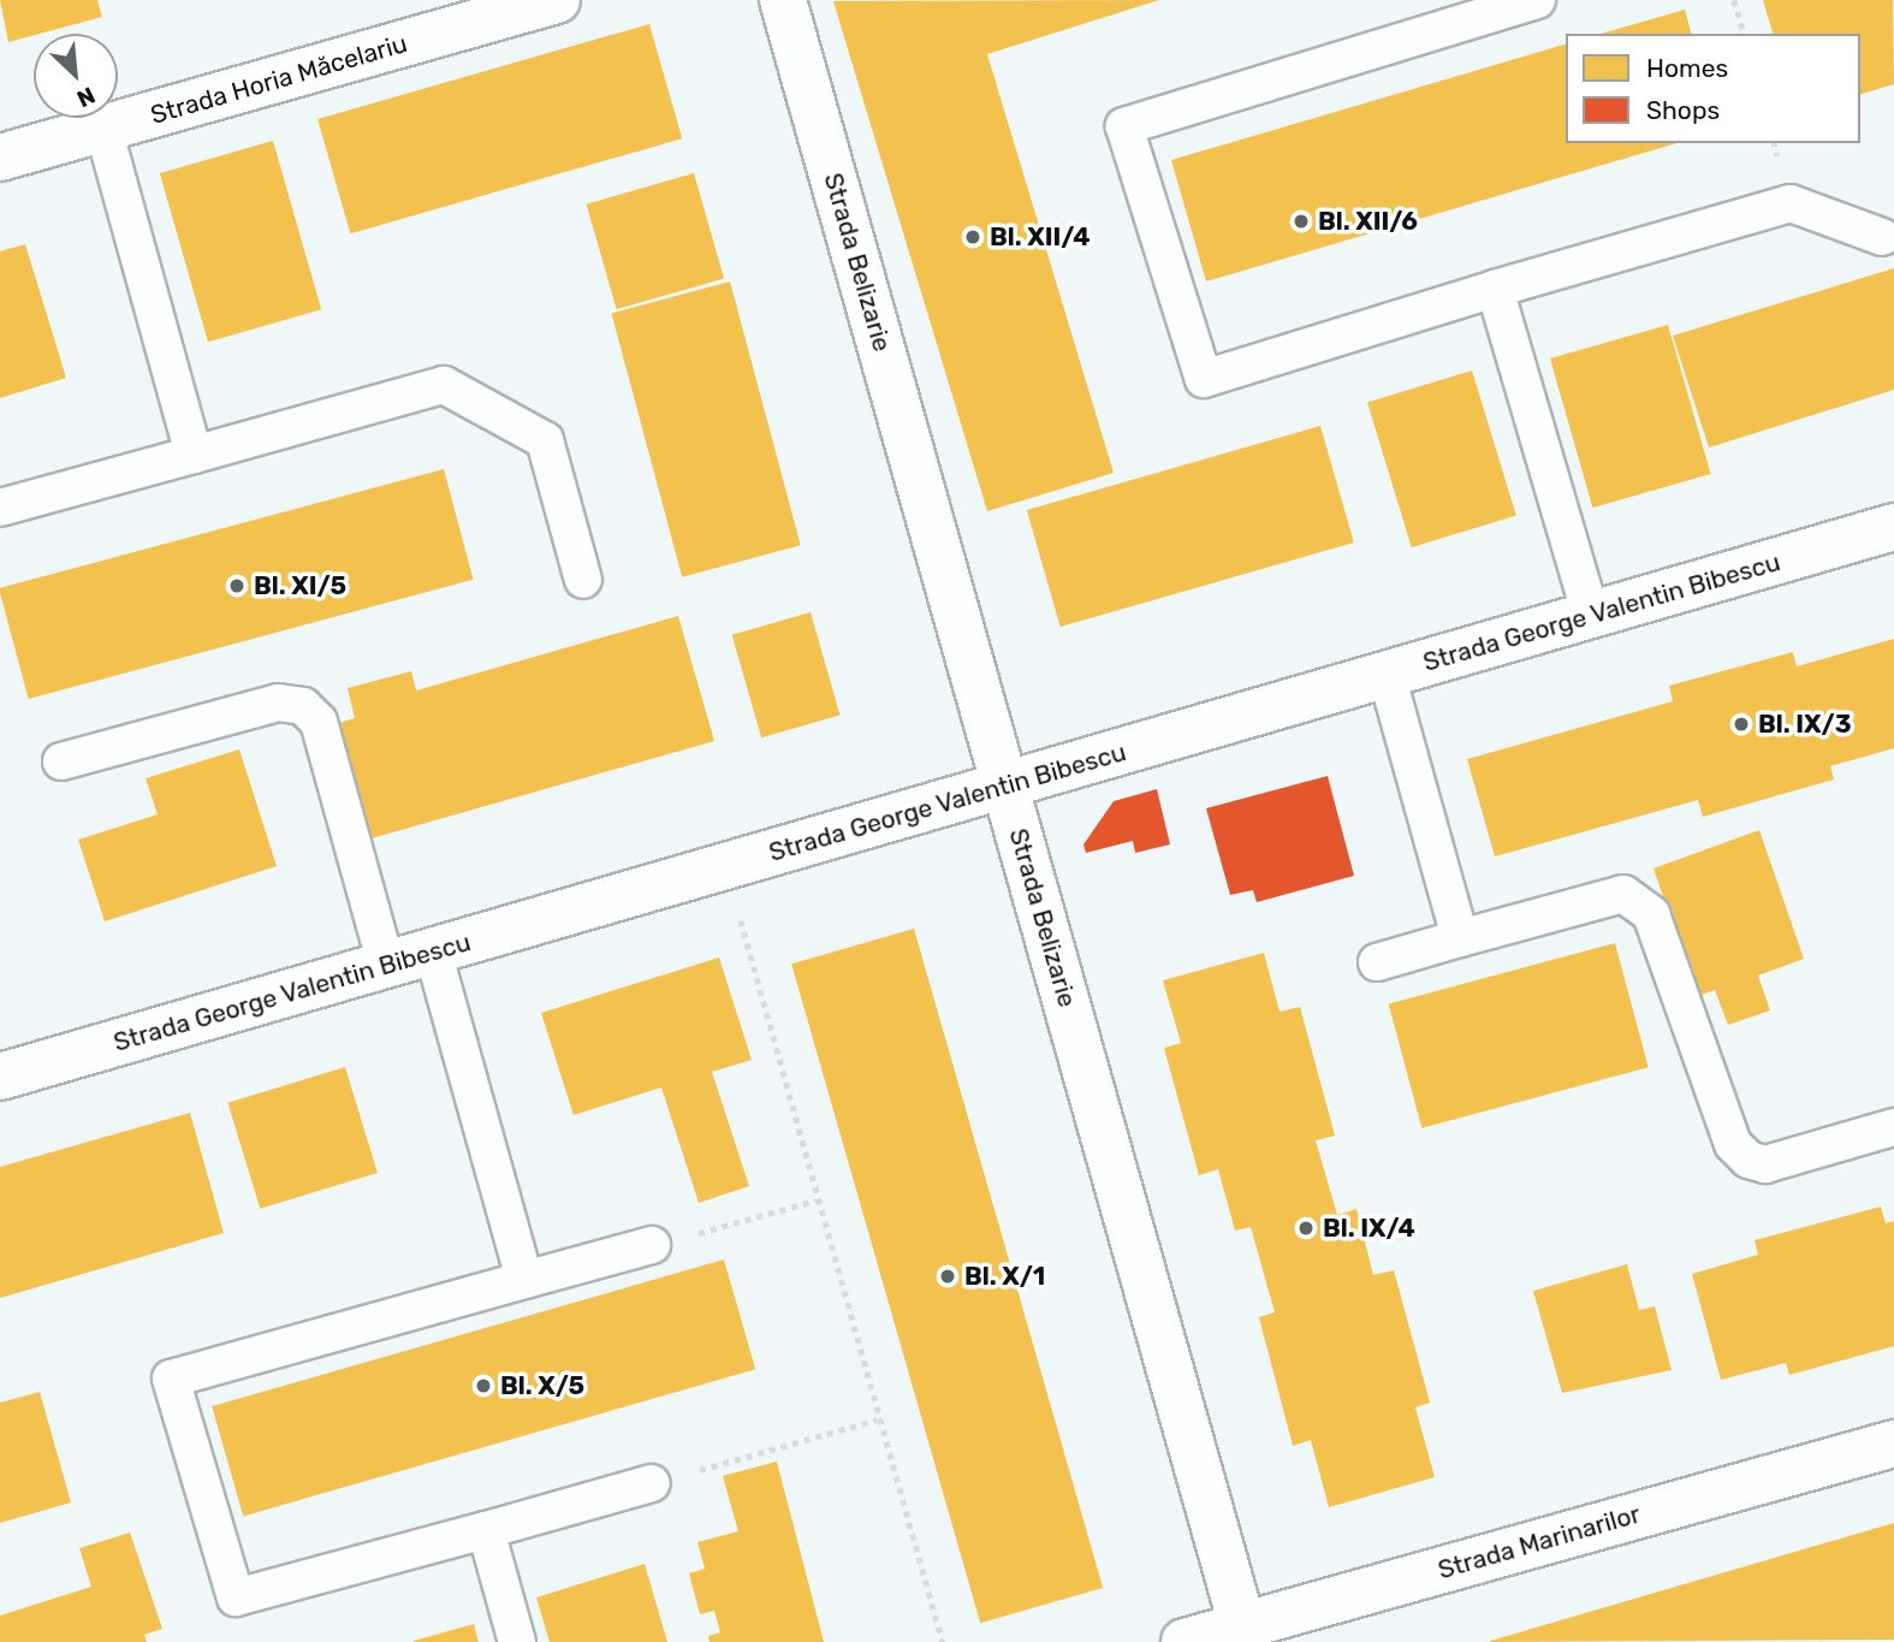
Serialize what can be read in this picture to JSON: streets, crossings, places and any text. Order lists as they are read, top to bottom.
{
  "streets": {
    "street": [
      "Strada Horia Măcelariu",
      "Strada Belizarie",
      "Strada George Valentin Bibescu",
      "Strada Marinarilor"
    ]
  },
  "crossings": [
    ["Strada Belizarie", "Strada George Valentin Bibescu"],
    ["Strada Belizarie", "Strada Marinarilor"]
  ],
  "places": [
    "Bl. XII/6",
    "Bl. XII/4",
    "Bl. XI/5",
    "Bl. IX/3",
    "Bl. IX/4",
    "Bl. X/1",
    "Bl. X/5"
  ],
  "legend": ["Homes", "Shops"],
  "north": "bottom right"
}
